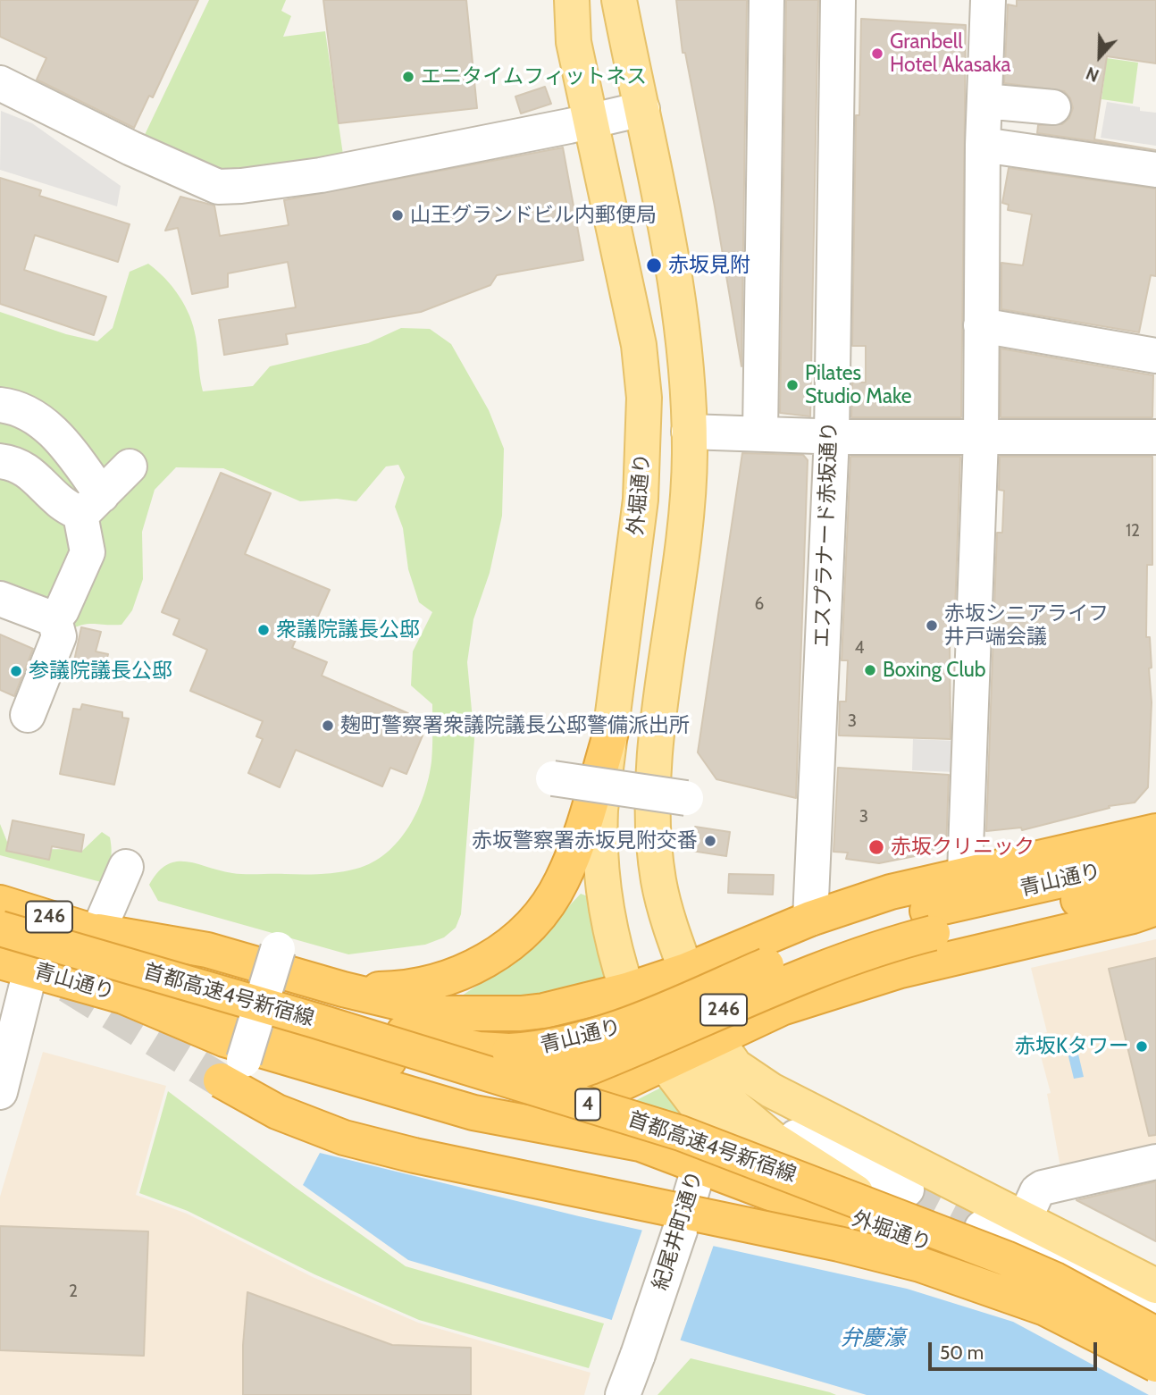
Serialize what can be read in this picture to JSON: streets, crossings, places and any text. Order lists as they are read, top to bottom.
{
  "streets": {
    "highway": [
      "青山通り",
      "246",
      "首都高速4号新宿線",
      "4"
    ],
    "main road": ["外堀通り"],
    "street": ["エスプラナード赤坂通り", "紀尾井町通り"]
  },
  "crossings": [
    ["外堀通り", "紀尾井町通り"]
  ],
  "water": ["弁慶濠"],
  "places": [
    "Granbell Hotel Akasaka",
    "エニタイムフィットネス",
    "山王グランドビル内郵便局",
    "赤坂見附",
    "Pilates Studio Make",
    "赤坂シニアライフ 井戸端会議",
    "衆議院議長公邸",
    "Boxing Club",
    "参議院議長公邸",
    "麹町警察署衆議院議長公邸警備派出所",
    "赤坂警察署赤坂見附交番",
    "赤坂クリニック",
    "赤坂Kタワー"
  ],
  "house_numbers": [
    "12",
    "6",
    "4",
    "3",
    "3",
    "2"
  ],
  "scale_bar": "50 m",
  "north": "bottom"
}
